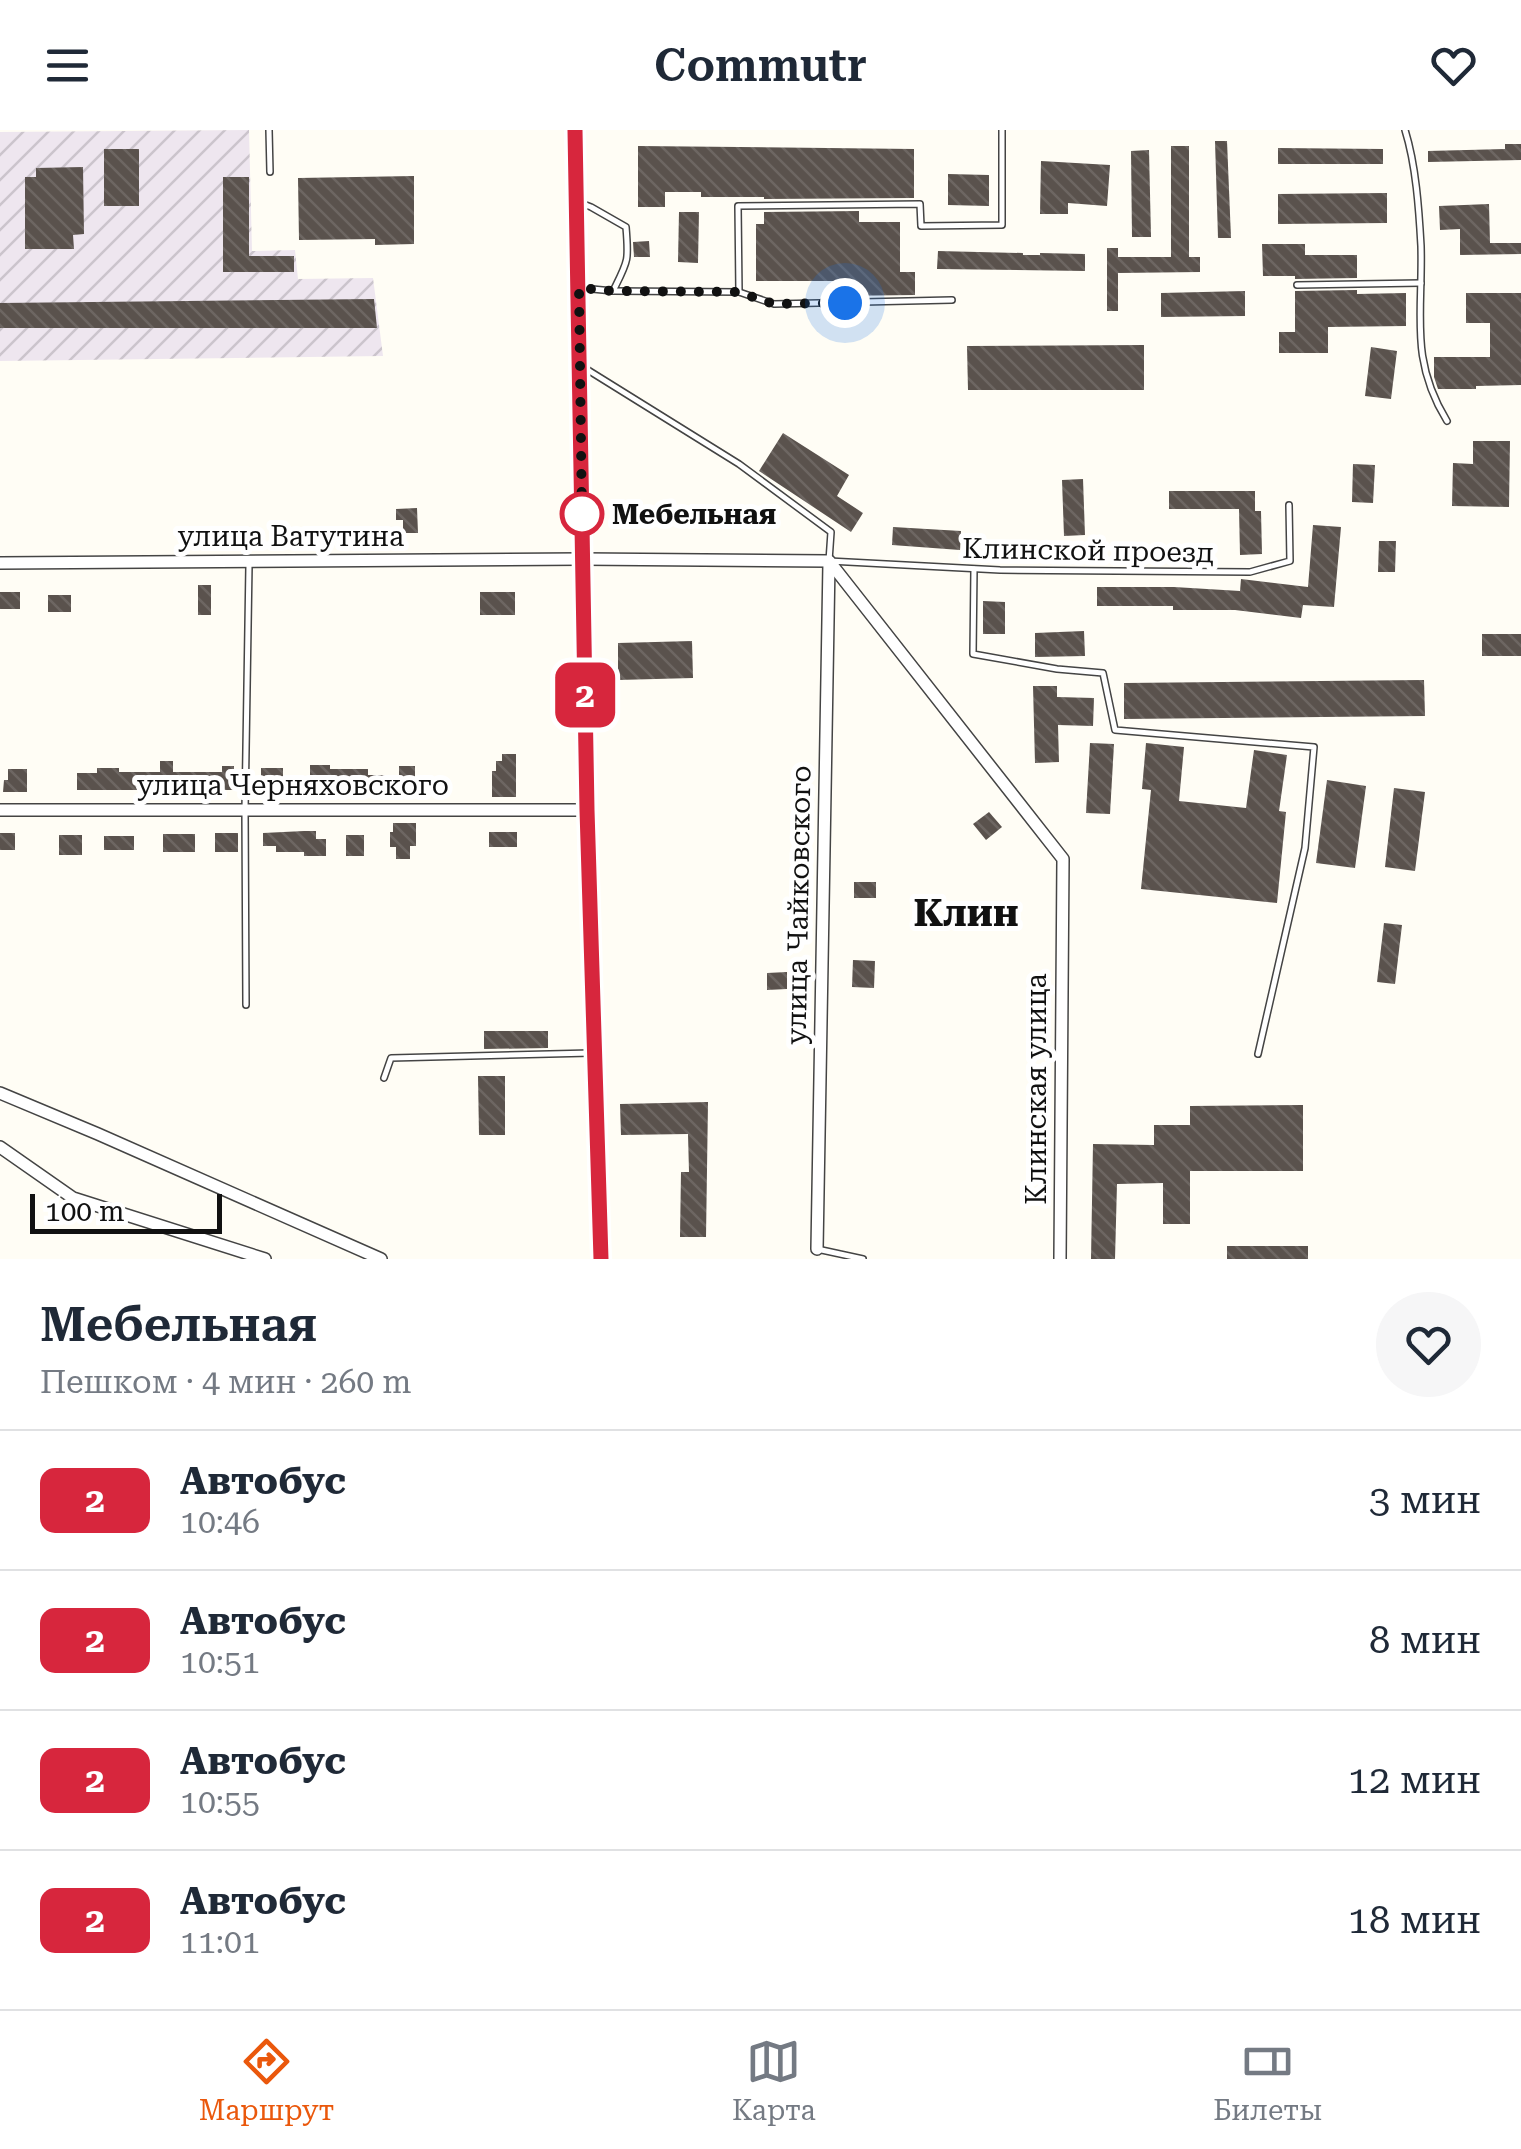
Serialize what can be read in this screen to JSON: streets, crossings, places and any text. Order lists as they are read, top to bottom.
{
  "streets": {
    "street": [
      "улица Ватутина",
      "улица Черняховского",
      "улица Чайковского",
      "Клинская улица"
    ],
    "lane": ["Клинской проезд"]
  },
  "crossings": [
    ["улица Ватутина", "Клинской проезд"],
    ["улица Ватутина", "улица Чайковского"],
    ["улица Ватутина", "Клинская улица"],
    ["Клинской проезд", "улица Чайковского"],
    ["Клинской проезд", "Клинская улица"],
    ["улица Чайковского", "Клинская улица"]
  ],
  "districts": ["Клин"],
  "places": ["Мебельная"],
  "lines": ["bus line 2"],
  "scale_bar": "100 m",
  "page": {
    "header": "Commutr",
    "on_map": "2",
    "scale": "100 m",
    "heading": ["Мебельная", "Пешком · 4 мин · 260 m"],
    "list": [
      {
        "mark": "2",
        "name": "Автобус",
        "note": "10:46",
        "value": "3 мин"
      },
      {
        "mark": "2",
        "name": "Автобус",
        "note": "10:51",
        "value": "8 мин"
      },
      {
        "mark": "2",
        "name": "Автобус",
        "note": "10:55",
        "value": "12 мин"
      },
      {
        "mark": "2",
        "name": "Автобус",
        "note": "11:01",
        "value": "18 мин"
      }
    ],
    "tabs": ["Маршрут", "Карта", "Билеты"]
  }
}
